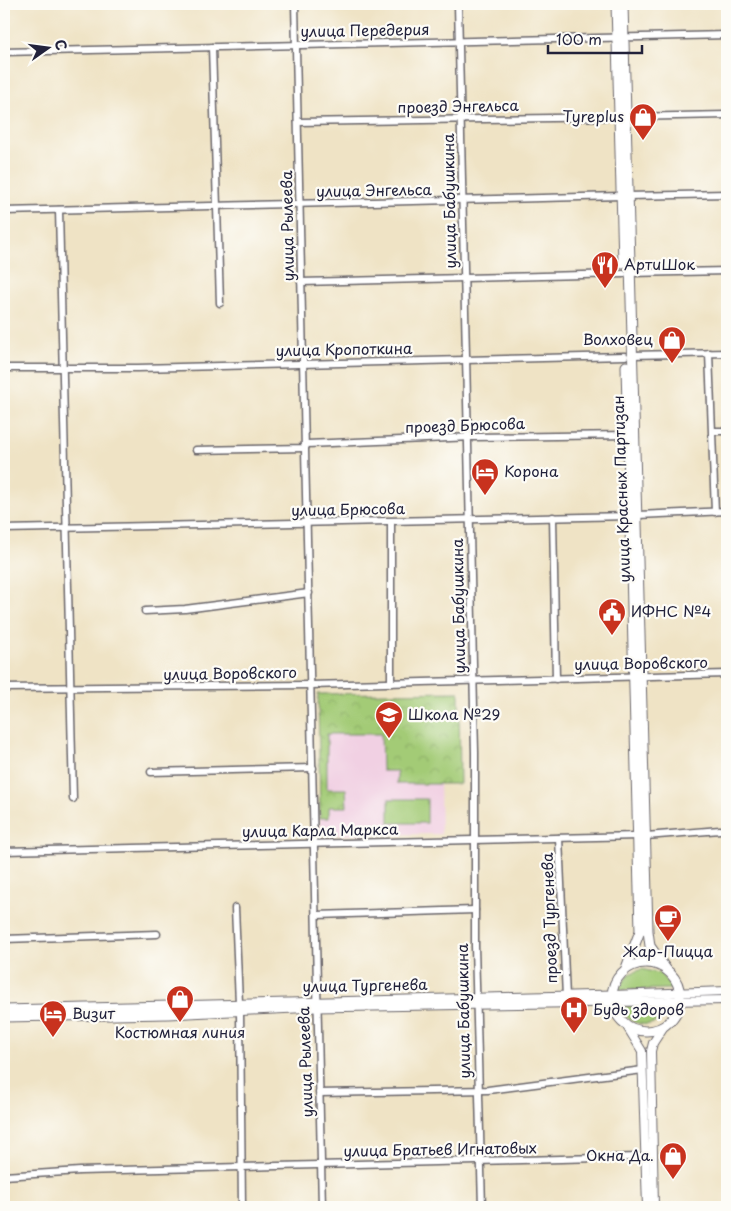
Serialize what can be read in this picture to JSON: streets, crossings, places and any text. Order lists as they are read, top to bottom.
{
  "streets": {
    "highway": ["улица Красных Партизан", "улица Тургенева"],
    "street": [
      "улица Передерия",
      "проезд Энгельса",
      "улица Энгельса",
      "улица Бабушкина",
      "улица Рылеева",
      "улица Кропоткина",
      "проезд Брюсова",
      "улица Брюсова",
      "улица Воровского",
      "улица Карла Маркса",
      "проезд Тургенева",
      "улица Братьев Игнатовых"
    ]
  },
  "crossings": [
    ["улица Передерия", "улица Бабушкина"],
    ["улица Передерия", "улица Рылеева"],
    ["улица Передерия", "улица Красных Партизан"],
    ["проезд Энгельса", "улица Бабушкина"],
    ["проезд Энгельса", "улица Рылеева"],
    ["проезд Энгельса", "улица Красных Партизан"],
    ["улица Энгельса", "улица Бабушкина"],
    ["улица Энгельса", "улица Рылеева"],
    ["улица Энгельса", "улица Красных Партизан"],
    ["улица Бабушкина", "улица Кропоткина"],
    ["улица Бабушкина", "проезд Брюсова"],
    ["улица Бабушкина", "улица Брюсова"],
    ["улица Бабушкина", "улица Воровского"],
    ["улица Бабушкина", "улица Карла Маркса"],
    ["улица Бабушкина", "улица Тургенева"],
    ["улица Бабушкина", "улица Братьев Игнатовых"],
    ["улица Рылеева", "улица Кропоткина"],
    ["улица Рылеева", "проезд Брюсова"],
    ["улица Рылеева", "улица Брюсова"],
    ["улица Рылеева", "улица Воровского"],
    ["улица Рылеева", "улица Карла Маркса"],
    ["улица Рылеева", "улица Тургенева"],
    ["улица Рылеева", "улица Братьев Игнатовых"],
    ["улица Кропоткина", "улица Красных Партизан"],
    ["проезд Брюсова", "улица Красных Партизан"],
    ["улица Красных Партизан", "улица Брюсова"],
    ["улица Красных Партизан", "улица Воровского"],
    ["улица Красных Партизан", "улица Карла Маркса"],
    ["улица Красных Партизан", "улица Тургенева"],
    ["улица Брюсова", "улица Воровского"],
    ["улица Карла Маркса", "проезд Тургенева"],
    ["проезд Тургенева", "улица Тургенева"]
  ],
  "places": {
    "shop": [
      "Tyreplus",
      "Волховец",
      "Костюмная линия",
      "Окна Да."
    ],
    "restaurant": ["АртиШок"],
    "hotel": ["Корона", "Визит"],
    "public building": ["ИФНС №4"],
    "school or university": ["Школа №29"],
    "cafe": ["Жар-Пицца"],
    "hospital": ["Будь здоров"]
  },
  "scale_bar": "100 m",
  "north": "right"
}
